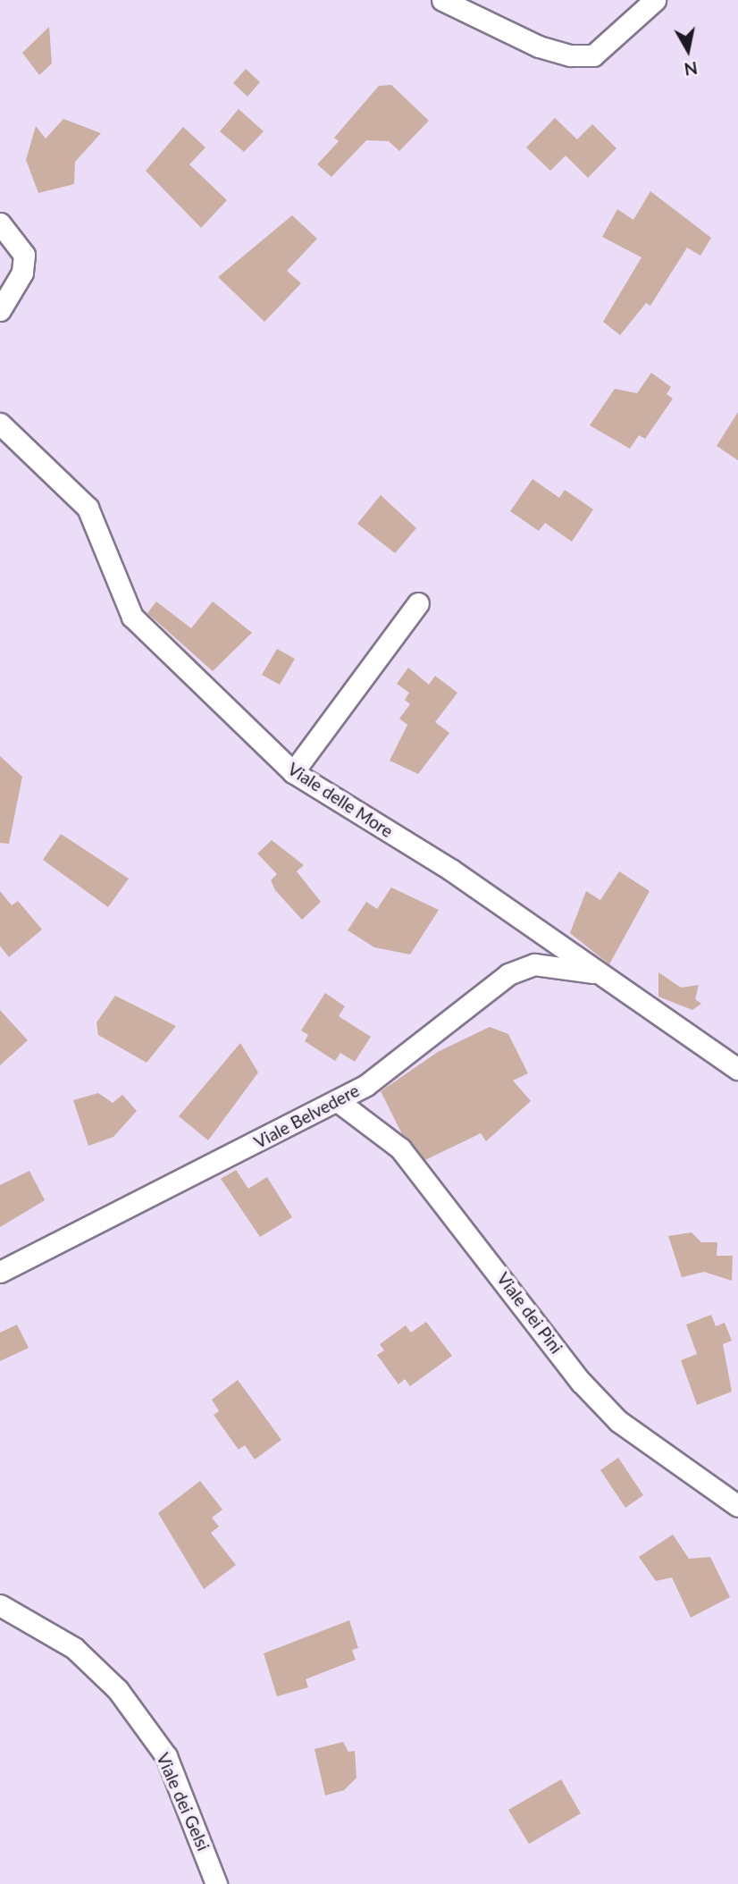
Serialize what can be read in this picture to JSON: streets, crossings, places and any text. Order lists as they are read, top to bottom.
{
  "streets": {
    "street": [
      "Viale delle More",
      "Viale Belvedere",
      "Viale dei Pini",
      "Viale dei Gelsi"
    ]
  },
  "crossings": [
    ["Viale delle More", "Viale Belvedere"],
    ["Viale Belvedere", "Viale dei Pini"]
  ],
  "north": "bottom"
}
